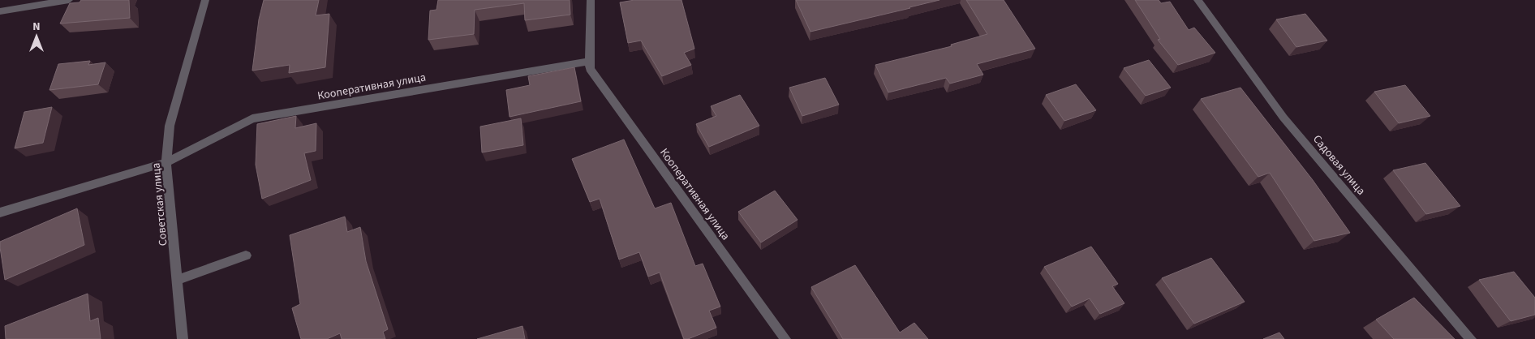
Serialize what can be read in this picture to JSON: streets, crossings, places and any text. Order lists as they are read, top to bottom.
{
  "streets": {
    "street": ["Кооперативная улица", "Садовая улица", "Советская улица"]
  },
  "crossings": [
    ["Кооперативная улица", "Советская улица"]
  ],
  "north": "top"
}
